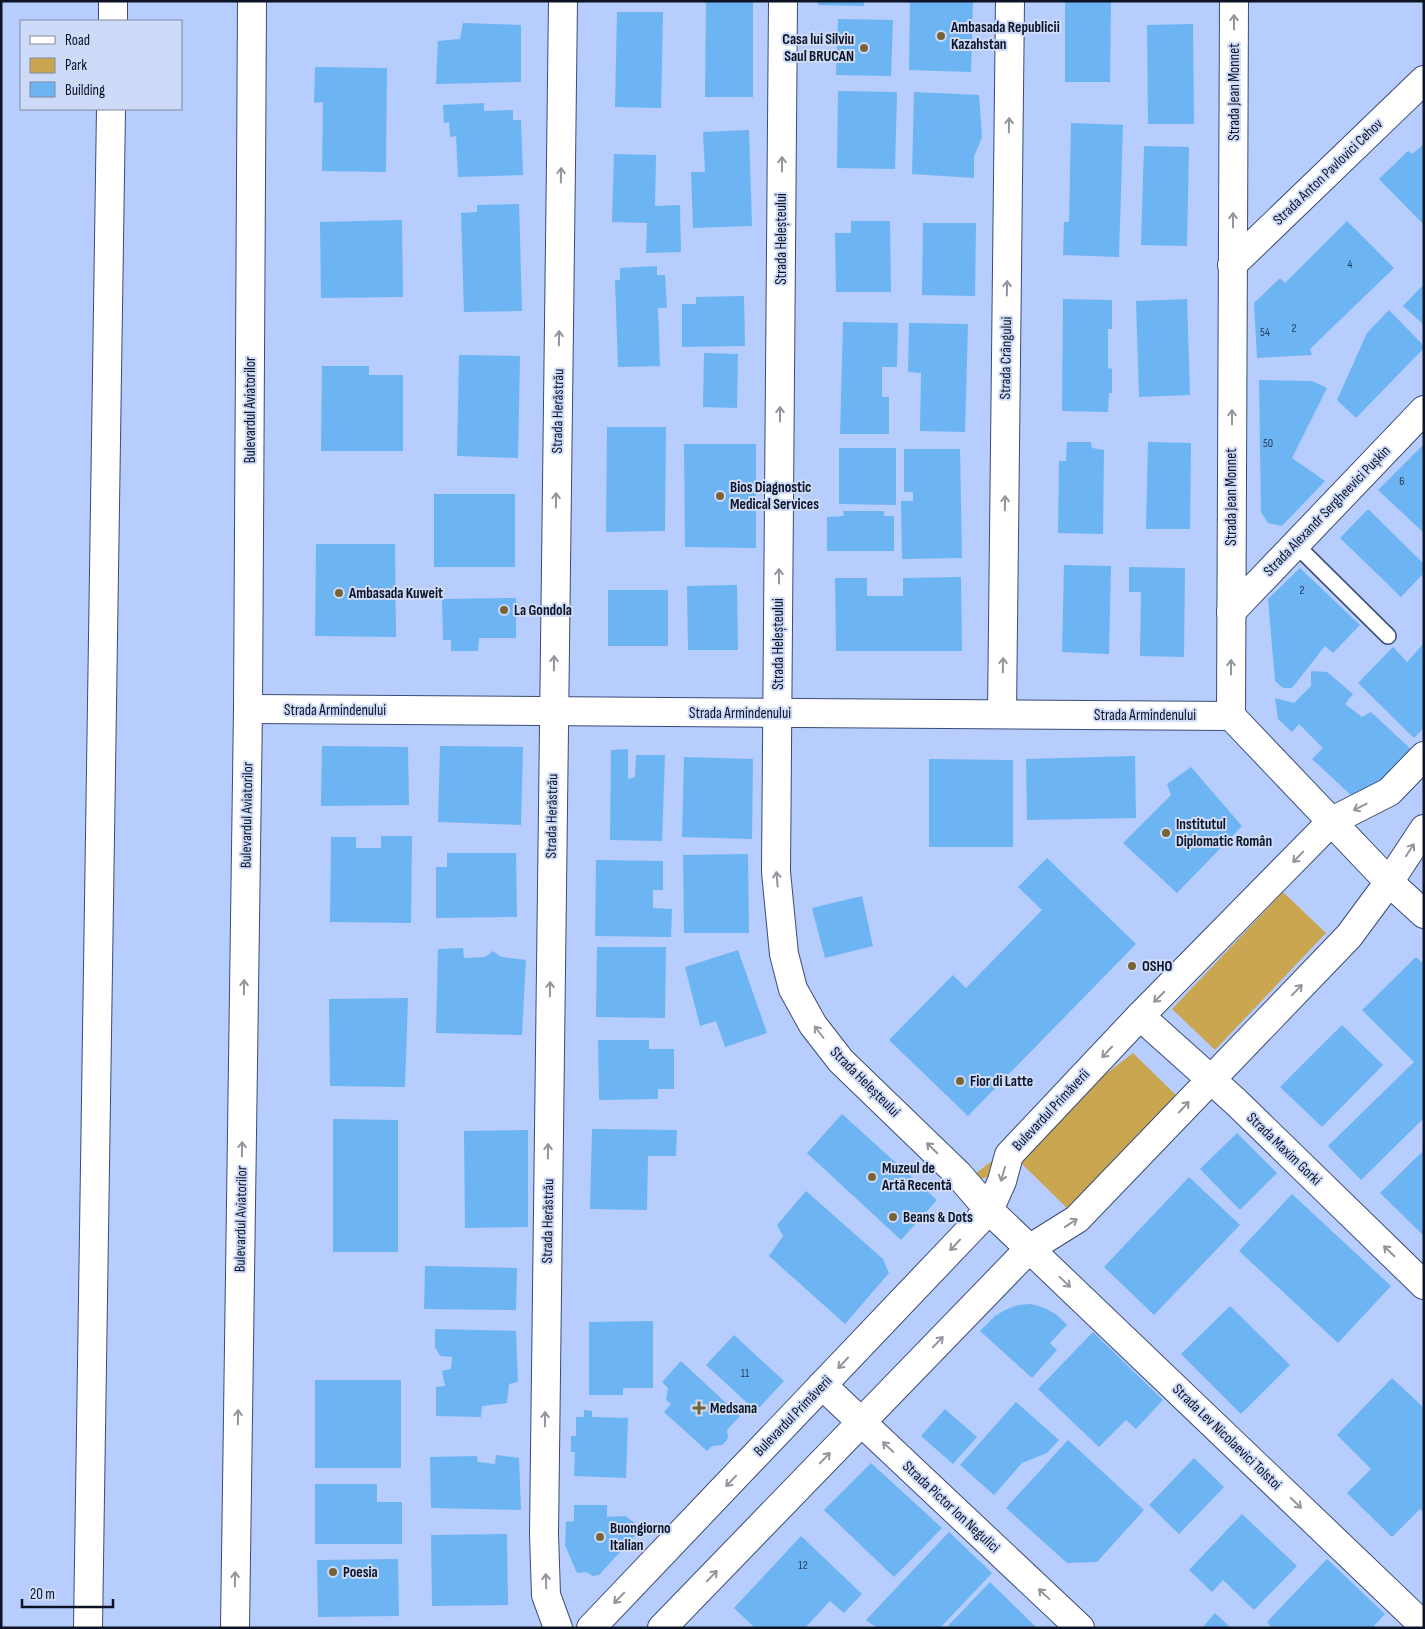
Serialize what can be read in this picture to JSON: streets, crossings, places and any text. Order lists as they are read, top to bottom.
{
  "streets": {
    "street": [
      "Strada Jean Monnet",
      "Strada Anton Pavlovici Cehov",
      "Strada Heleșteului",
      "Strada Crângului",
      "Bulevardul Aviatorilor",
      "Strada Herăstrău",
      "Strada Alexandr Sergheevici Pușkin",
      "Strada Armindenului",
      "Bulevardul Primăverii",
      "Strada Maxim Gorki",
      "Strada Lev Nicolaevici Tolstoi",
      "Strada Pictor Ion Negulici"
    ]
  },
  "crossings": [
    ["Strada Jean Monnet", "Strada Anton Pavlovici Cehov"],
    ["Strada Jean Monnet", "Strada Alexandr Sergheevici Pușkin"],
    ["Strada Jean Monnet", "Strada Armindenului"],
    ["Strada Heleșteului", "Strada Armindenului"],
    ["Strada Heleșteului", "Bulevardul Primăverii"],
    ["Strada Heleșteului", "Strada Lev Nicolaevici Tolstoi"],
    ["Strada Crângului", "Strada Armindenului"],
    ["Bulevardul Aviatorilor", "Strada Armindenului"],
    ["Strada Herăstrău", "Strada Armindenului"],
    ["Bulevardul Primăverii", "Strada Maxim Gorki"],
    ["Bulevardul Primăverii", "Strada Pictor Ion Negulici"]
  ],
  "one_way": [
    "Strada Jean Monnet",
    "Strada Heleșteului",
    "Strada Crângului",
    "Strada Herăstrău",
    "Strada Maxim Gorki",
    "Strada Lev Nicolaevici Tolstoi",
    "Strada Pictor Ion Negulici"
  ],
  "places": {
    "other": [
      "Ambasada Republicii Kazahstan",
      "Casa lui Silviu Saul BRUCAN",
      "Bios Diagnostic Medical Services",
      "Ambasada Kuweit",
      "La Gondola",
      "Institutul Diplomatic Român",
      "OSHO",
      "Fior di Latte",
      "Muzeul de Artă Recentă",
      "Beans & Dots",
      "Buongiorno Italian",
      "Poesia"
    ],
    "health": ["Medsana"]
  },
  "house_numbers": [
    "4",
    "2",
    "54",
    "50",
    "6",
    "2",
    "11",
    "12"
  ],
  "legend": ["Road", "Park", "Building"],
  "scale_bar": "20 m"
}
